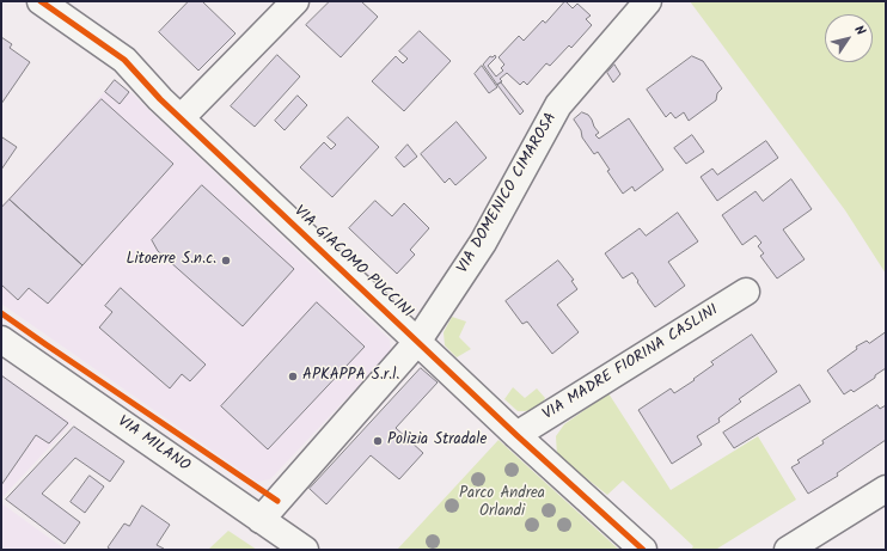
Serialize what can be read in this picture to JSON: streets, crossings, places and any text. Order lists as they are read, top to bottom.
{
  "streets": {
    "street": [
      "VIA DOMENICO CIMAROSA",
      "VIA GIACOMO PUCCINI",
      "VIA MADRE FIORINA CASLINI",
      "VIA MILANO"
    ]
  },
  "crossings": [
    ["VIA DOMENICO CIMAROSA", "VIA GIACOMO PUCCINI"],
    ["VIA DOMENICO CIMAROSA", "VIA MILANO"],
    ["VIA GIACOMO PUCCINI", "VIA MADRE FIORINA CASLINI"]
  ],
  "parks": ["Parco Andrea Orlandi"],
  "places": ["Litoerre S.n.c.", "APKAPPA S.r.l.", "Polizia Stradale"],
  "north": "top right"
}
